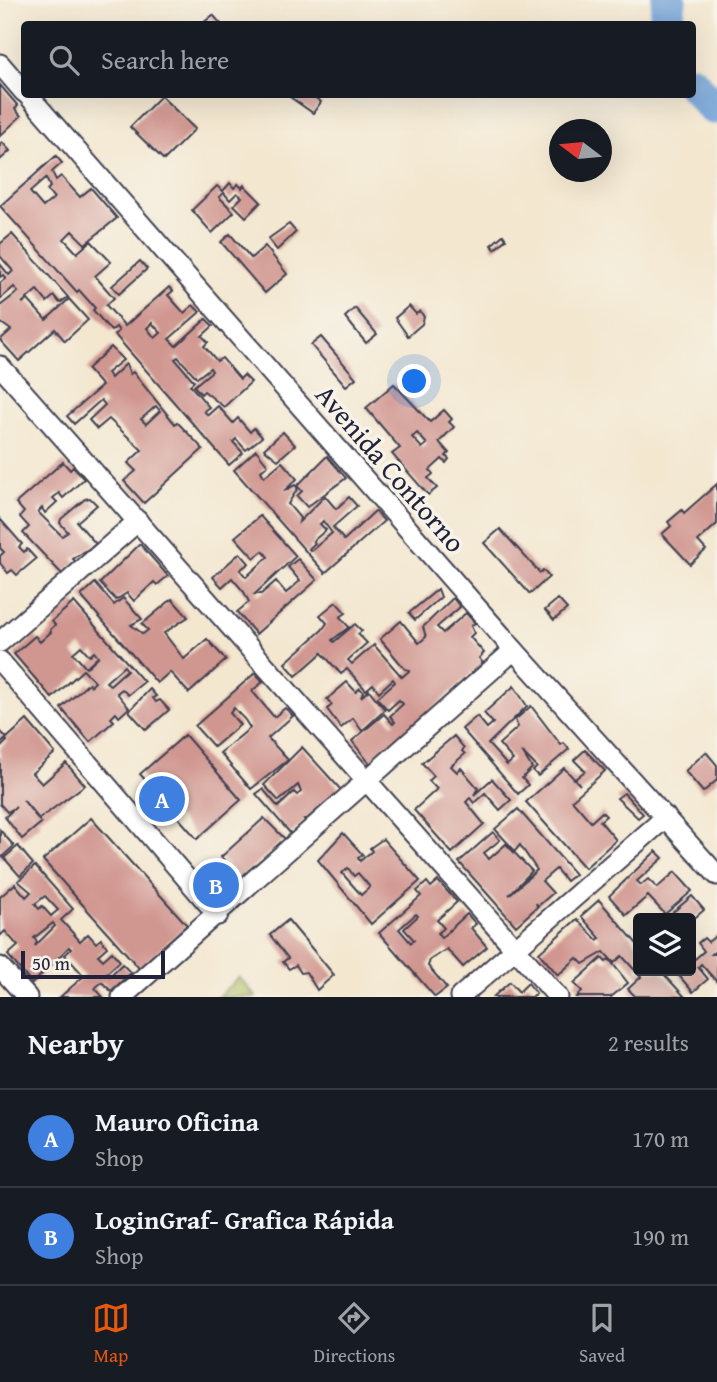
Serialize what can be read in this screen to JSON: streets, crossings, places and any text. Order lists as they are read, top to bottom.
{
  "streets": {
    "street": ["Avenida Contorno"]
  },
  "scale_bar": "50 m",
  "north": "left",
  "page": {
    "search": "Search here",
    "pins": ["A", "B"],
    "scale": "50 m",
    "heading": ["Nearby", "2 results"],
    "list": [
      {
        "mark": "A",
        "name": "Mauro Oficina",
        "note": "Shop",
        "value": "170 m"
      },
      {
        "mark": "B",
        "name": "LoginGraf- Grafica Rápida",
        "note": "Shop",
        "value": "190 m"
      }
    ],
    "nav": ["Map", "Directions", "Saved"]
  }
}
